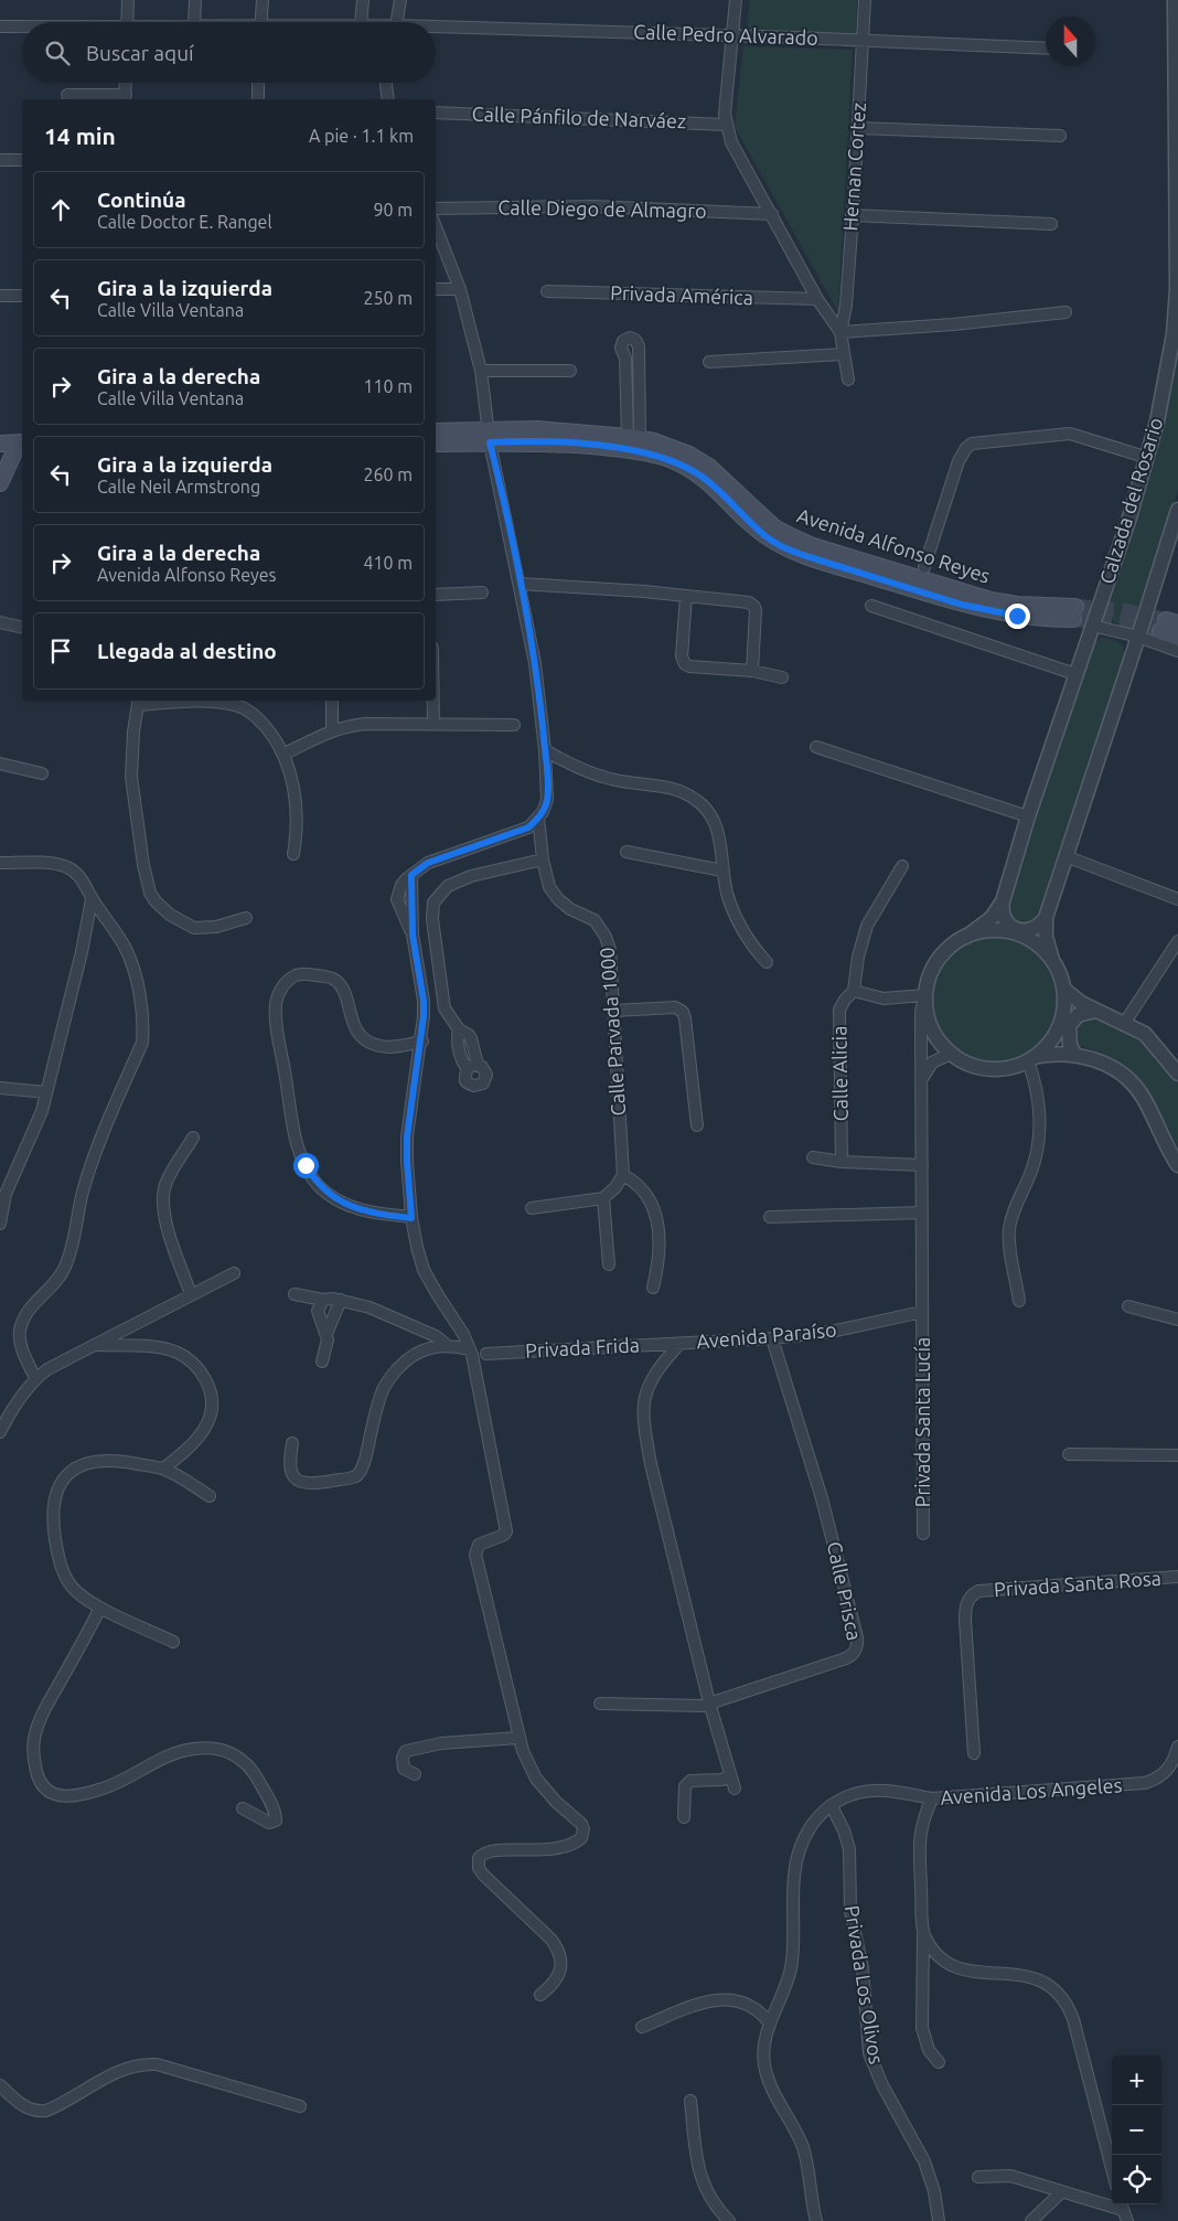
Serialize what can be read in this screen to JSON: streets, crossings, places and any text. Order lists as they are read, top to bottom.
{
  "streets": {
    "main road": ["Avenida Alfonso Reyes"],
    "street": [
      "Calle Pedro Alvarado",
      "Calle Pánfilo de Narváez",
      "Hernan Cortez",
      "Calle Diego de Almagro",
      "Privada América",
      "Calzada del Rosario",
      "Calle Parvada 1000",
      "Calle Alicia",
      "Avenida Paraíso",
      "Privada Frida",
      "Privada Santa Lucía",
      "Privada Santa Rosa",
      "Calle Prisca",
      "Avenida Los Angeles",
      "Privada Los Olivos"
    ]
  },
  "crossings": [
    ["Calle Pedro Alvarado", "Hernan Cortez"],
    ["Avenida Paraíso", "Privada Frida"],
    ["Avenida Paraíso", "Privada Santa Lucía"],
    ["Avenida Paraíso", "Calle Prisca"]
  ],
  "north": "top",
  "page": {
    "search": "Buscar aquí",
    "heading": ["14 min", "A pie · 1.1 km"],
    "list": [
      ["Continúa", "Calle Doctor E. Rangel", "90 m"],
      ["Gira a la izquierda", "Calle Villa Ventana", "250 m"],
      ["Gira a la derecha", "Calle Villa Ventana", "110 m"],
      ["Gira a la izquierda", "Calle Neil Armstrong", "260 m"],
      ["Gira a la derecha", "Avenida Alfonso Reyes", "410 m"],
      "Llegada al destino"
    ],
    "map_buttons": ["+", "−"]
  }
}
